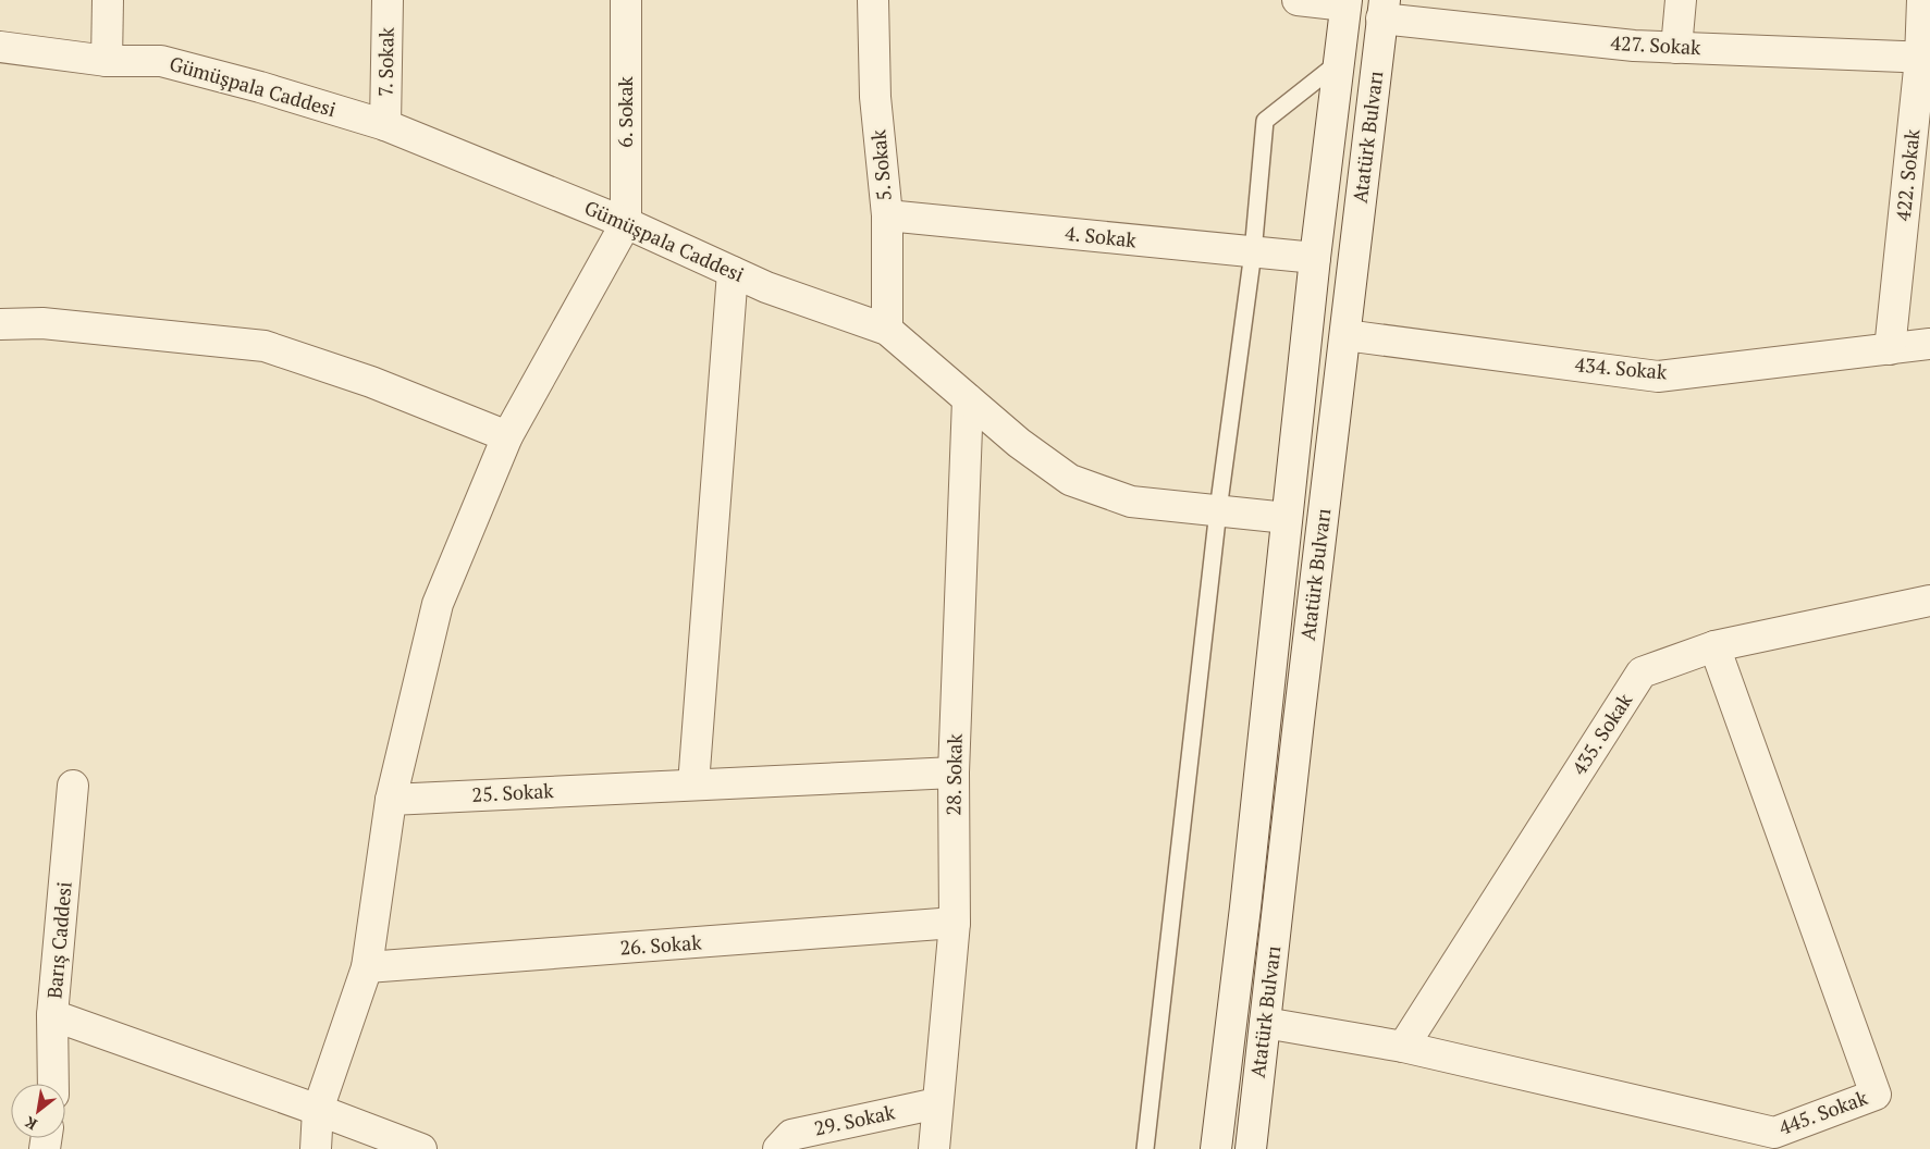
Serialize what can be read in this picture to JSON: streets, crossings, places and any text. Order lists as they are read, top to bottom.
{
  "streets": {
    "street": [
      "427. Sokak",
      "7. Sokak",
      "Gümüşpala Caddesi",
      "6. Sokak",
      "Atatürk Bulvarı",
      "5. Sokak",
      "422. Sokak",
      "4. Sokak",
      "434. Sokak",
      "435. Sokak",
      "28. Sokak",
      "25. Sokak",
      "Barış Caddesi",
      "26. Sokak",
      "445. Sokak",
      "29. Sokak"
    ]
  },
  "crossings": [
    ["427. Sokak", "Atatürk Bulvarı"],
    ["427. Sokak", "422. Sokak"],
    ["7. Sokak", "Gümüşpala Caddesi"],
    ["Gümüşpala Caddesi", "6. Sokak"],
    ["Gümüşpala Caddesi", "Atatürk Bulvarı"],
    ["Gümüşpala Caddesi", "5. Sokak"],
    ["Gümüşpala Caddesi", "28. Sokak"],
    ["Atatürk Bulvarı", "4. Sokak"],
    ["Atatürk Bulvarı", "434. Sokak"],
    ["5. Sokak", "4. Sokak"],
    ["422. Sokak", "434. Sokak"],
    ["435. Sokak", "445. Sokak"],
    ["28. Sokak", "25. Sokak"],
    ["28. Sokak", "26. Sokak"],
    ["28. Sokak", "29. Sokak"]
  ],
  "north": "bottom left"
}
